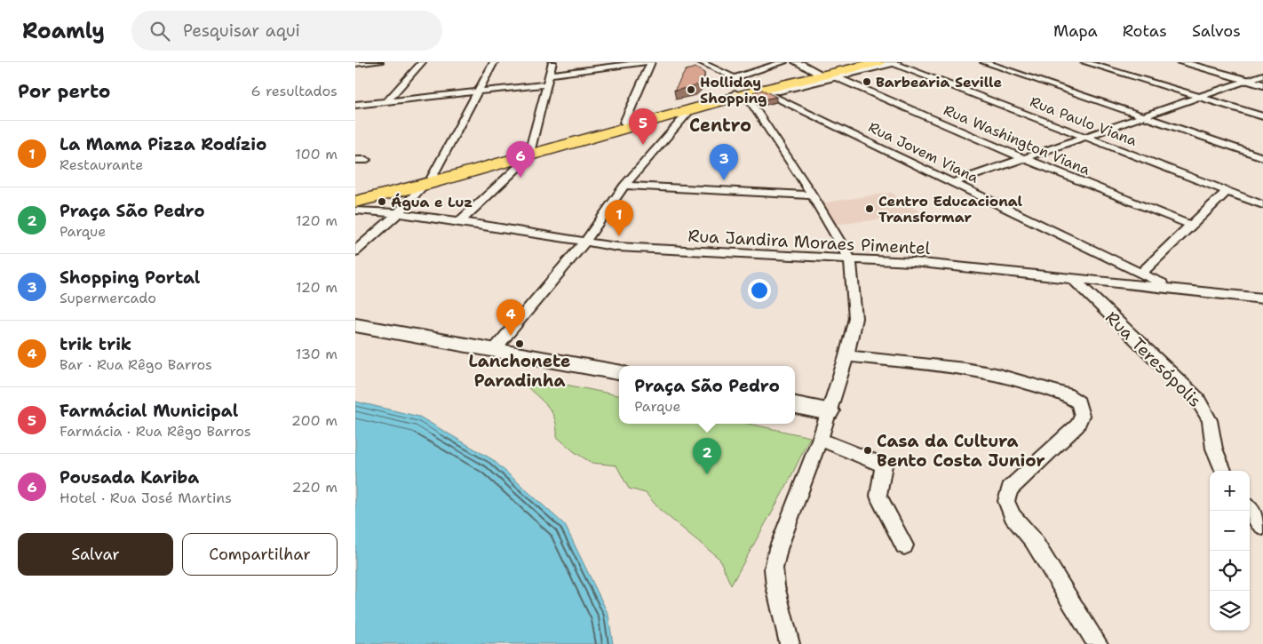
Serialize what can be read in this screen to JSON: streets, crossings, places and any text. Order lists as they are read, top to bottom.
{
  "streets": {
    "street": [
      "Rua Paulo Viana",
      "Rua Washington Viana",
      "Rua Jovem Viana",
      "Rua Jandira Moraes Pimentel",
      "Rua Teresópolis"
    ]
  },
  "crossings": [
    ["Rua Jovem Viana", "Rua Jandira Moraes Pimentel"],
    ["Rua Jandira Moraes Pimentel", "Rua Teresópolis"]
  ],
  "districts": ["Centro"],
  "places": [
    "Barbearia Seville",
    "Holliday Shopping",
    "Água e Luz",
    "Centro Educacional Transformar",
    "Lanchonete Paradinha",
    "Casa da Cultura Bento Costa Junior"
  ],
  "page": {
    "header": "Roamly",
    "search": "Pesquisar aqui",
    "nav": ["Mapa", "Rotas", "Salvos"],
    "heading": ["Por perto", "6 resultados"],
    "pins": [
      "5",
      "6",
      "3",
      "1",
      "4",
      "2"
    ],
    "list": [
      {
        "mark": "1",
        "name": "La Mama Pizza Rodízio",
        "note": "Restaurante",
        "value": "100 m"
      },
      {
        "mark": "2",
        "name": "Praça São Pedro",
        "note": "Parque",
        "value": "120 m"
      },
      {
        "mark": "3",
        "name": "Shopping Portal",
        "note": "Supermercado",
        "value": "120 m"
      },
      {
        "mark": "4",
        "name": "trik trik",
        "note": "Bar · Rua Rêgo Barros",
        "value": "130 m"
      },
      {
        "mark": "5",
        "name": "Farmácial Municipal",
        "note": "Farmácia · Rua Rêgo Barros",
        "value": "200 m"
      },
      {
        "mark": "6",
        "name": "Pousada Kariba",
        "note": "Hotel · Rua José Martins",
        "value": "220 m"
      }
    ],
    "popup": ["Praça São Pedro", "Parque"],
    "map_buttons": ["+", "−"],
    "buttons": ["Salvar", "Compartilhar"]
  }
}
